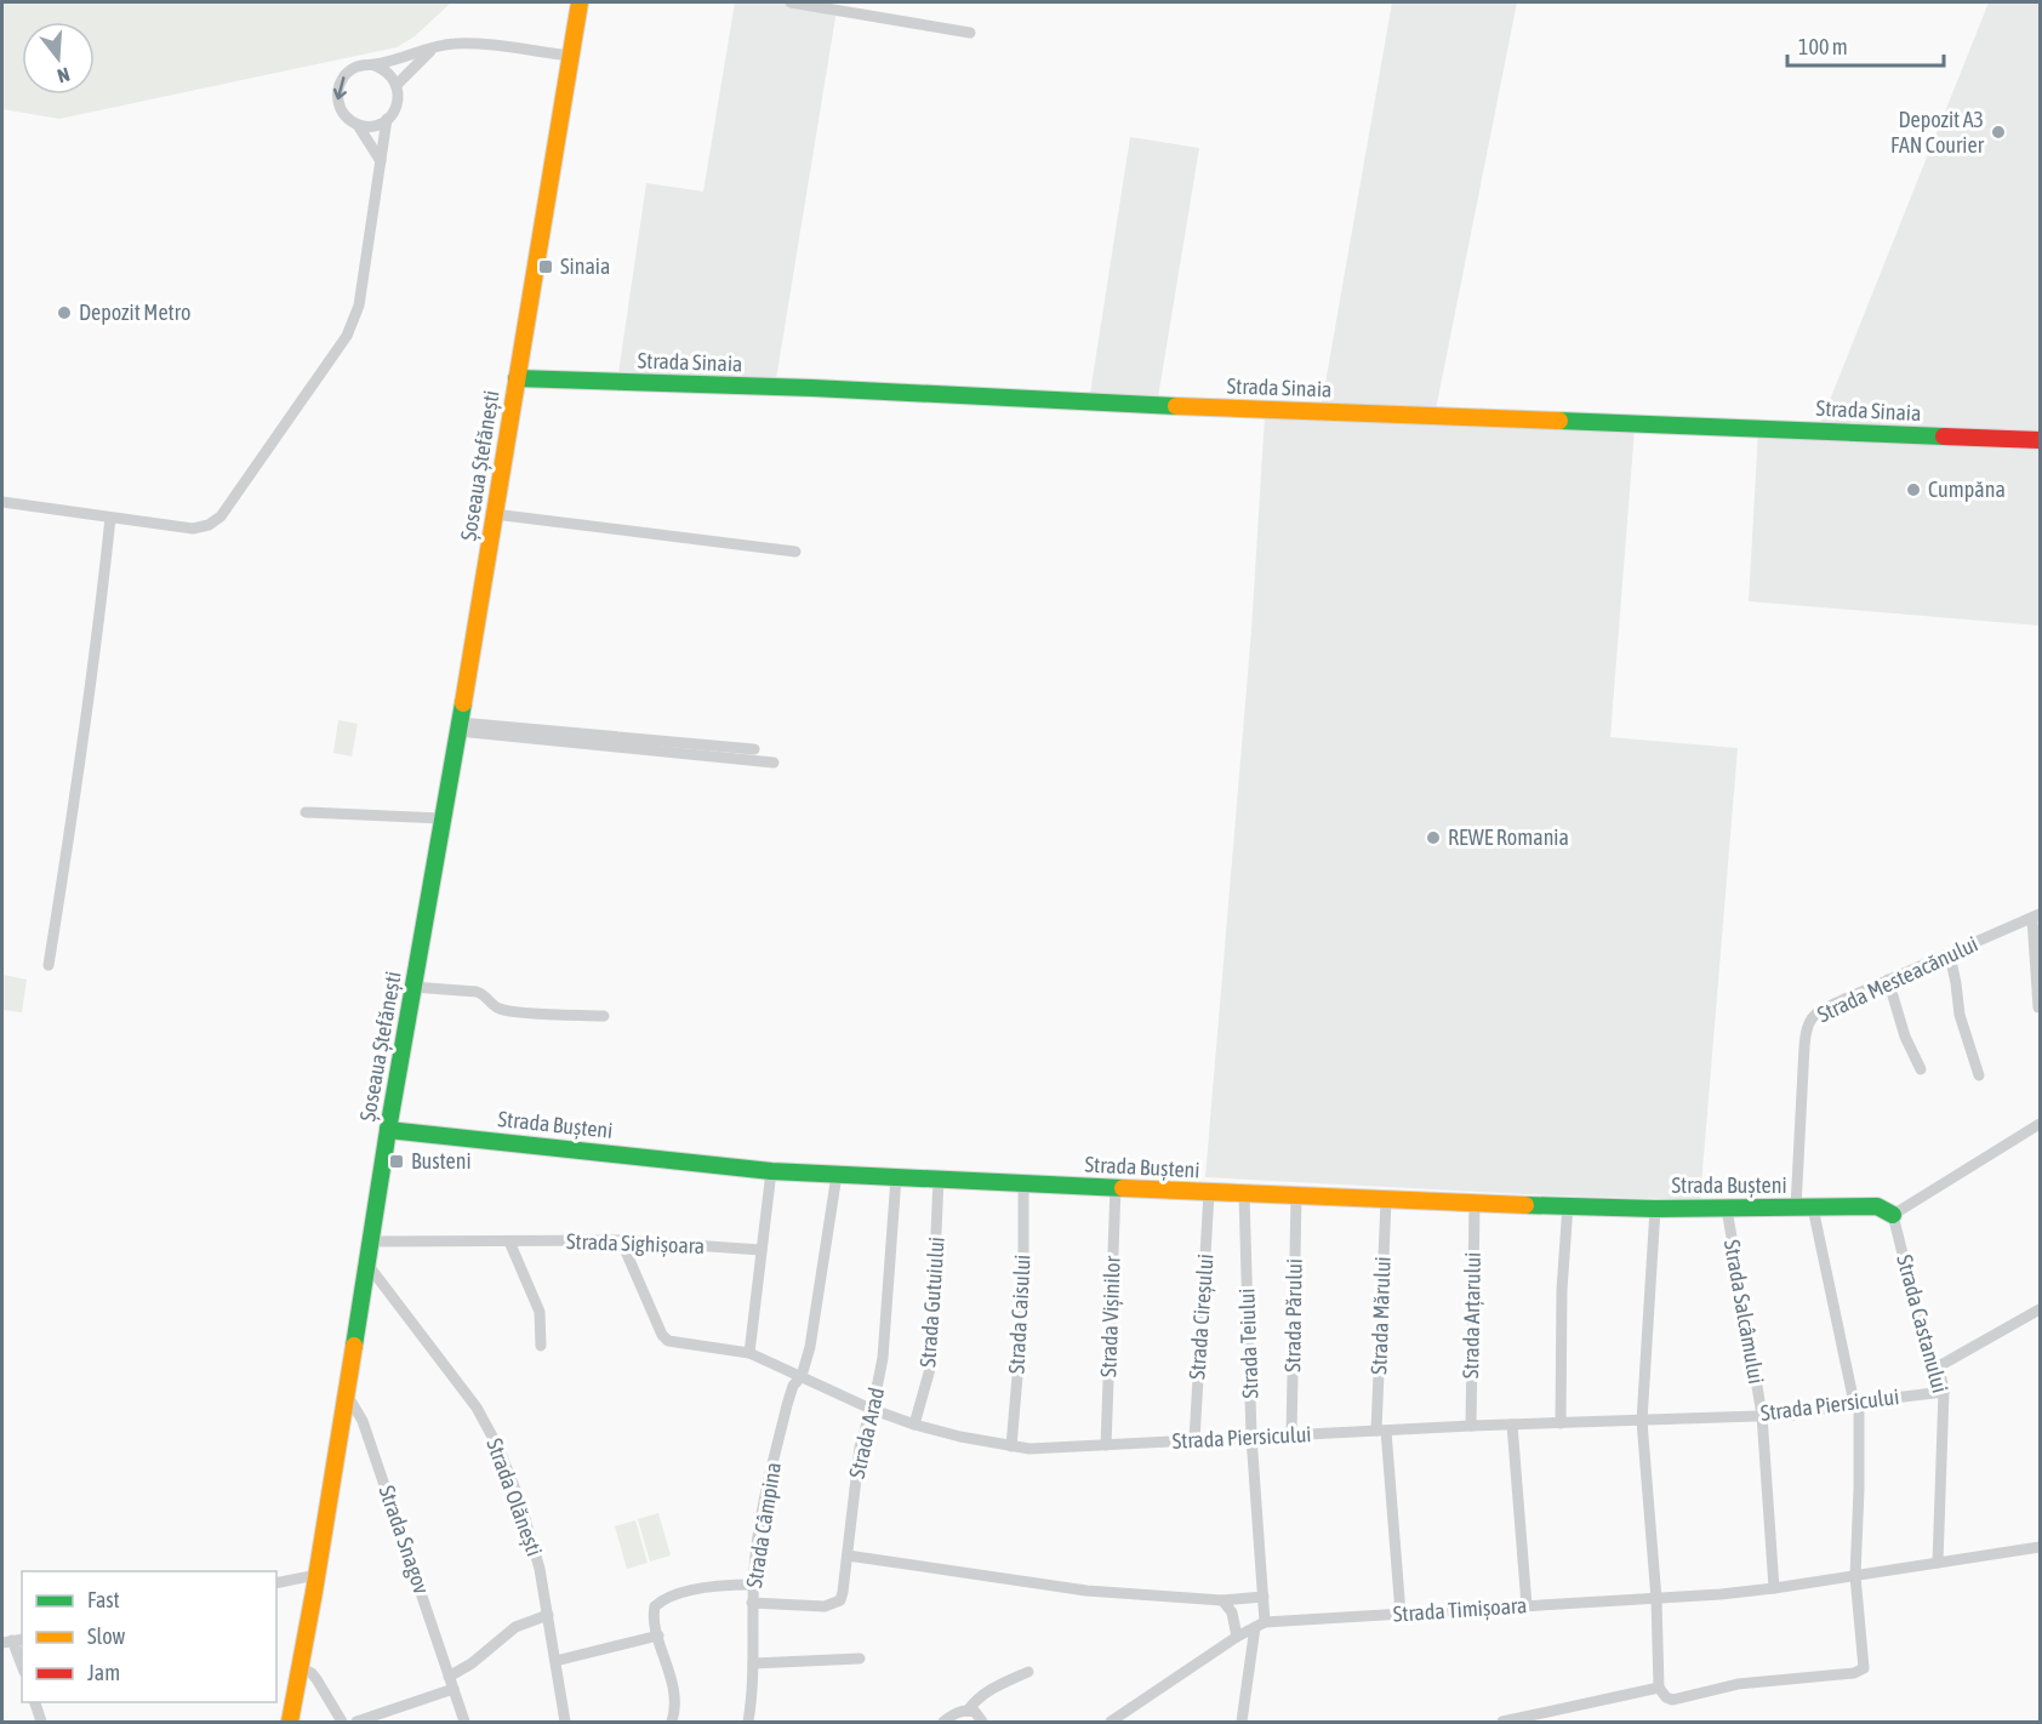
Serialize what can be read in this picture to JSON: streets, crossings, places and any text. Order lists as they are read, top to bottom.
{
  "streets": {
    "street": [
      "Strada Sinaia",
      "Șoseaua Ștefănești",
      "Strada Mesteacănului",
      "Strada Bușteni",
      "Strada Sighișoara",
      "Strada Gutuiului",
      "Strada Salcâmului",
      "Strada Caisului",
      "Strada Părului",
      "Strada Mărului",
      "Strada Arțarului",
      "Strada Vișinilor",
      "Strada Cireșului",
      "Strada Castanului",
      "Strada Teiului",
      "Strada Piersicului",
      "Strada Arad",
      "Strada Olănești",
      "Strada Câmpina",
      "Strada Snagov",
      "Strada Timișoara"
    ]
  },
  "crossings": [
    ["Strada Sinaia", "Șoseaua Ștefănești"],
    ["Șoseaua Ștefănești", "Strada Bușteni"],
    ["Șoseaua Ștefănești", "Strada Sighișoara"],
    ["Șoseaua Ștefănești", "Strada Olănești"],
    ["Șoseaua Ștefănești", "Strada Snagov"],
    ["Strada Mesteacănului", "Strada Bușteni"],
    ["Strada Bușteni", "Strada Gutuiului"],
    ["Strada Bușteni", "Strada Salcâmului"],
    ["Strada Bușteni", "Strada Caisului"],
    ["Strada Bușteni", "Strada Părului"],
    ["Strada Bușteni", "Strada Mărului"],
    ["Strada Bușteni", "Strada Arțarului"],
    ["Strada Bușteni", "Strada Vișinilor"],
    ["Strada Bușteni", "Strada Cireșului"],
    ["Strada Bușteni", "Strada Castanului"],
    ["Strada Bușteni", "Strada Teiului"],
    ["Strada Bușteni", "Strada Arad"],
    ["Strada Bușteni", "Strada Câmpina"],
    ["Strada Sighișoara", "Strada Piersicului"],
    ["Strada Gutuiului", "Strada Piersicului"],
    ["Strada Salcâmului", "Strada Piersicului"],
    ["Strada Salcâmului", "Strada Timișoara"],
    ["Strada Caisului", "Strada Piersicului"],
    ["Strada Părului", "Strada Piersicului"],
    ["Strada Mărului", "Strada Piersicului"],
    ["Strada Mărului", "Strada Timișoara"],
    ["Strada Arțarului", "Strada Piersicului"],
    ["Strada Vișinilor", "Strada Piersicului"],
    ["Strada Cireșului", "Strada Piersicului"],
    ["Strada Castanului", "Strada Piersicului"],
    ["Strada Castanului", "Strada Timișoara"],
    ["Strada Teiului", "Strada Piersicului"],
    ["Strada Teiului", "Strada Timișoara"],
    ["Strada Piersicului", "Strada Arad"],
    ["Strada Piersicului", "Strada Câmpina"],
    ["Strada Arad", "Strada Câmpina"]
  ],
  "places": {
    "other": [
      "Depozit A3 FAN Courier",
      "Depozit Metro",
      "Cumpăna",
      "REWE Romania"
    ],
    "transit": ["Sinaia", "Busteni"]
  },
  "legend": ["Fast", "Slow", "Jam"],
  "scale_bar": "100 m",
  "north": "bottom"
}
